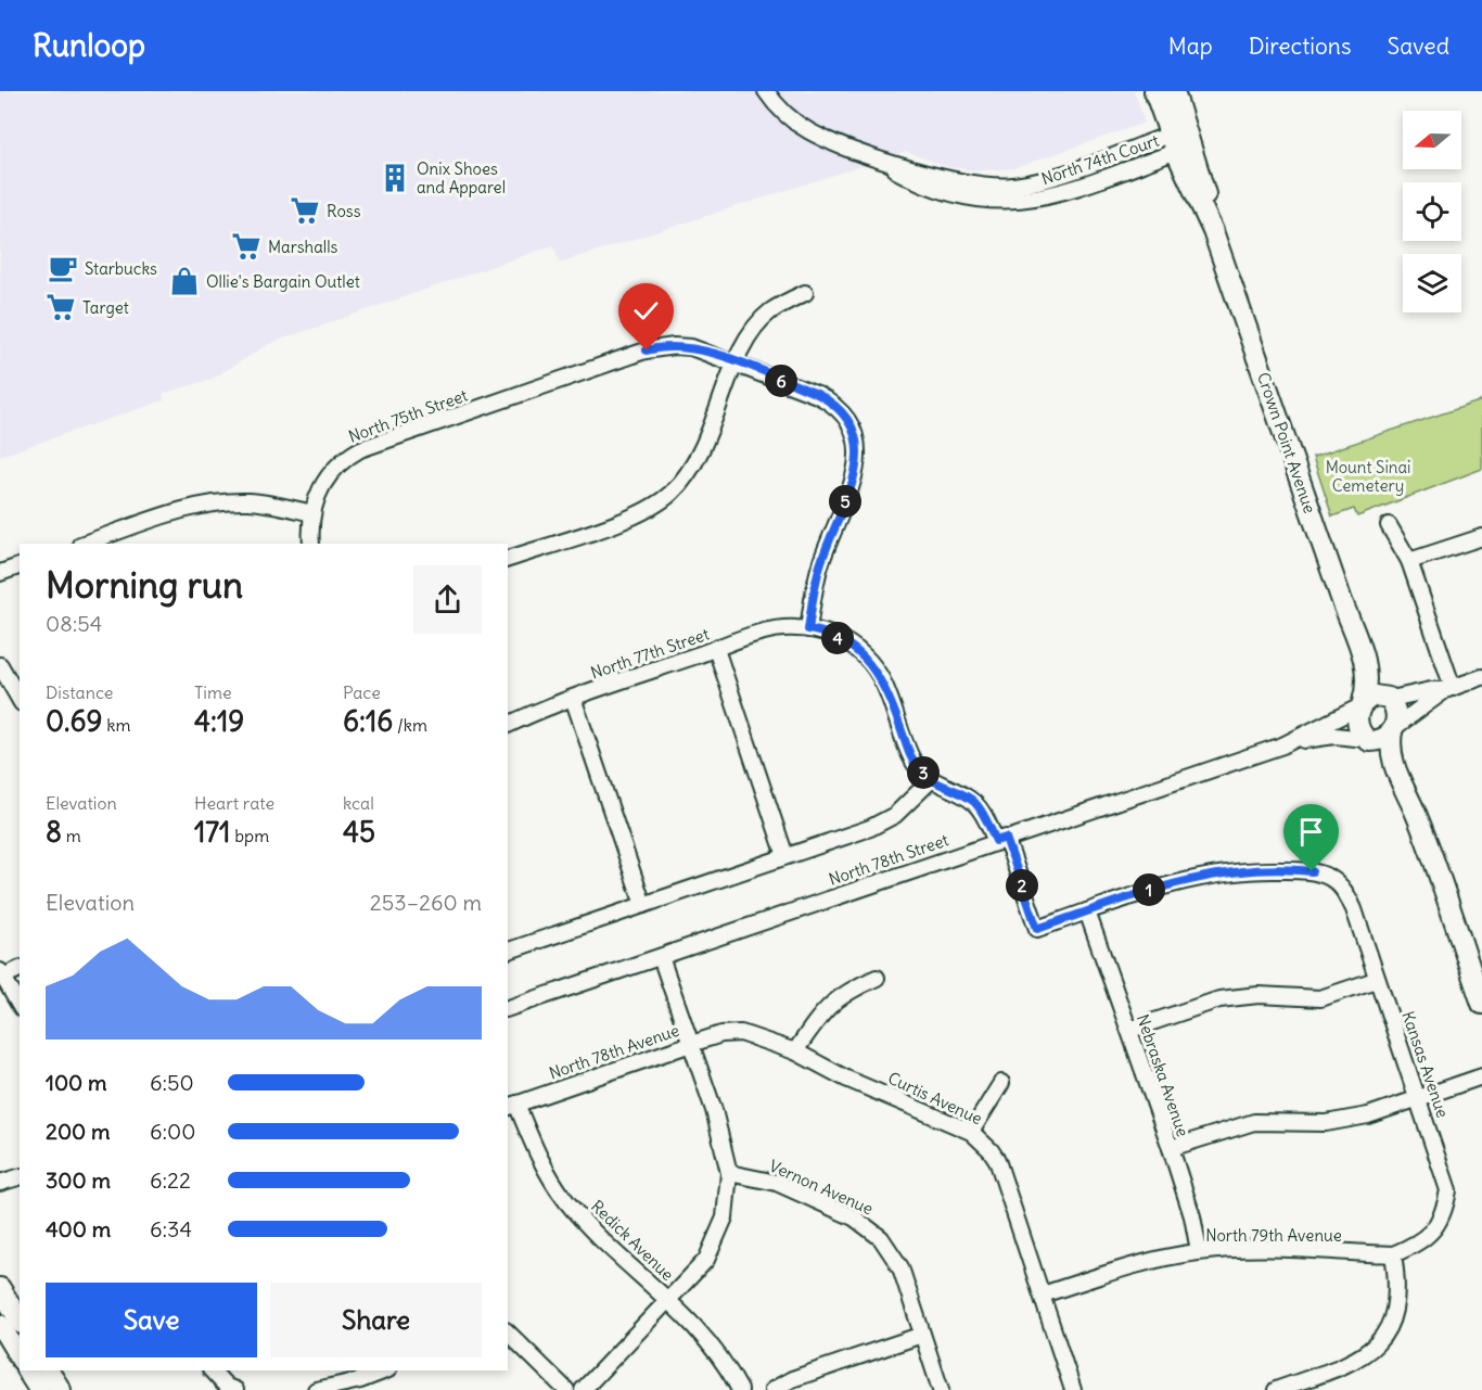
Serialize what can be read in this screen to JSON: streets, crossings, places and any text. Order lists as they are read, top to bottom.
{
  "streets": {
    "main road": ["Crown Point Avenue"],
    "street": [
      "North 74th Court",
      "North 75th Street",
      "North 77th Street",
      "North 78th Street",
      "North 78th Avenue",
      "Kansas Avenue",
      "Nebraska Avenue",
      "Curtis Avenue",
      "Vernon Avenue",
      "North 79th Avenue",
      "Redick Avenue"
    ]
  },
  "crossings": [
    ["North 74th Court", "Crown Point Avenue"],
    ["North 78th Avenue", "Curtis Avenue"],
    ["North 78th Avenue", "Redick Avenue"],
    ["Kansas Avenue", "Nebraska Avenue"],
    ["Kansas Avenue", "North 79th Avenue"],
    ["Nebraska Avenue", "North 79th Avenue"],
    ["Curtis Avenue", "North 79th Avenue"]
  ],
  "parks": ["Mount Sinai Cemetery"],
  "places": {
    "building": ["Onix Shoes and Apparel"],
    "supermarket": ["Ross", "Marshalls", "Target"],
    "cafe": ["Starbucks"],
    "shop": ["Ollie's Bargain Outlet"]
  },
  "north": "left",
  "page": {
    "header": "Runloop",
    "nav": ["Map", "Directions", "Saved"],
    "pins": [
      "6",
      "5",
      "4",
      "3",
      "2",
      "1"
    ],
    "heading": ["Morning run", "08:54"],
    "stats": [
      ["Distance", "0.69 km"],
      ["Time", "4:19"],
      ["Pace", "6:16 /km"],
      ["Elevation", "8 m"],
      ["Heart rate", "171 bpm"],
      ["kcal", "45"]
    ],
    "chart": ["Elevation", "253–260 m"],
    "list": [
      {
        "name": "100 m",
        "note": "6:50"
      },
      {
        "name": "200 m",
        "note": "6:00"
      },
      {
        "name": "300 m",
        "note": "6:22"
      },
      {
        "name": "400 m",
        "note": "6:34"
      }
    ],
    "buttons": ["Save", "Share"]
  }
}
